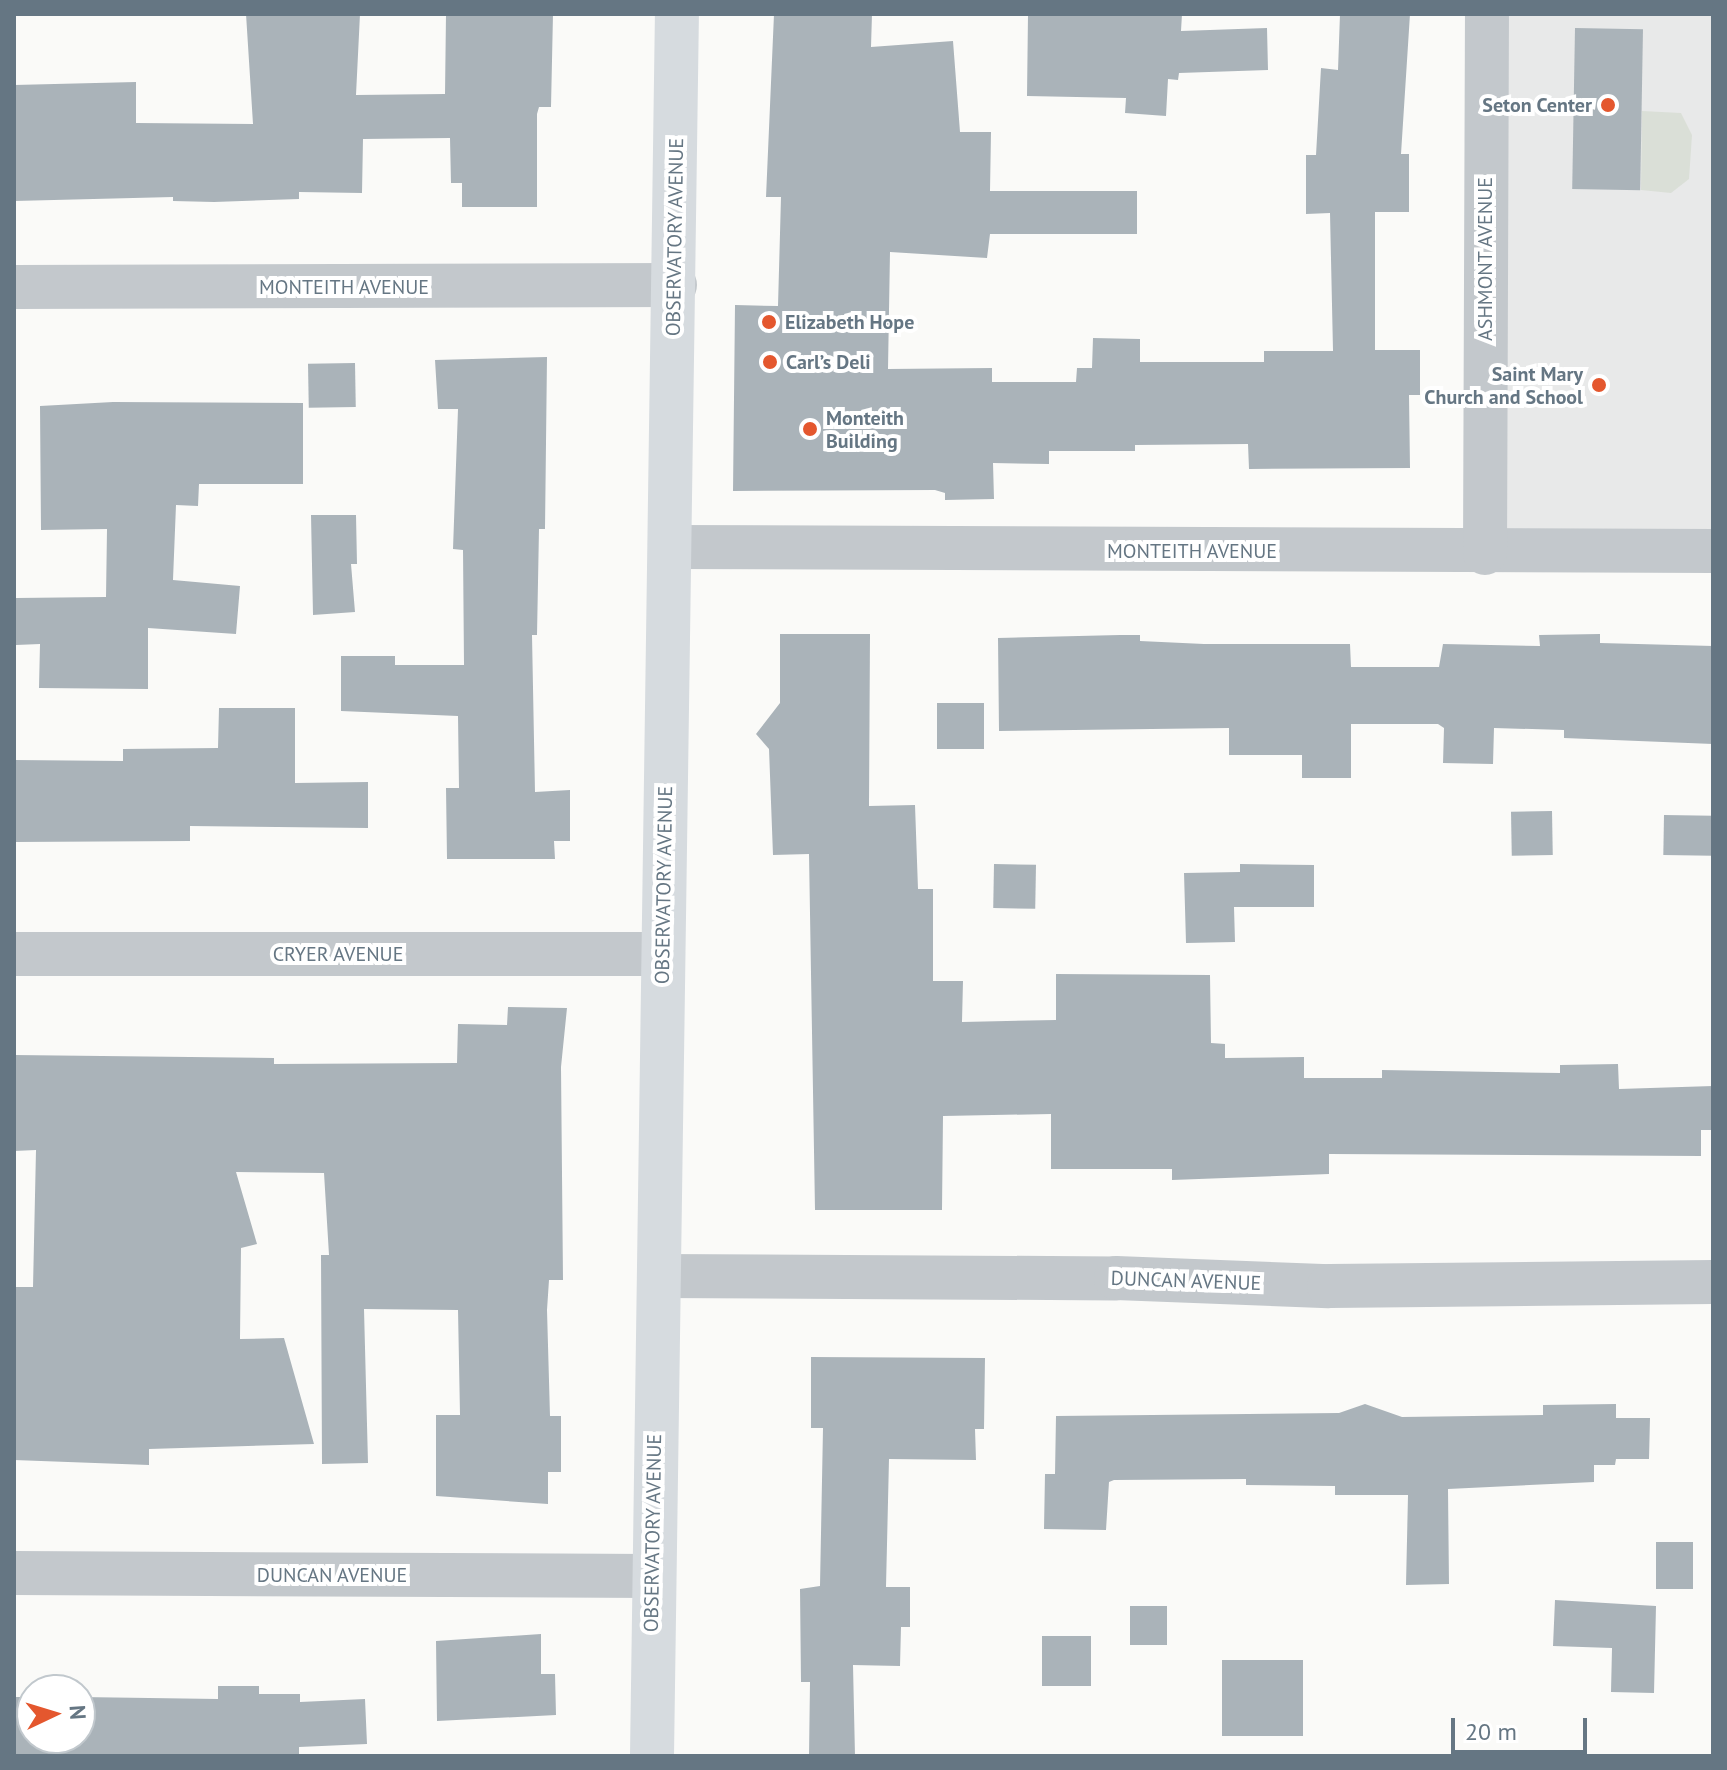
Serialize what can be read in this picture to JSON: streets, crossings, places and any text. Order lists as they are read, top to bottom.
{
  "streets": {
    "street": [
      "OBSERVATORY AVENUE",
      "ASHMONT AVENUE",
      "MONTEITH AVENUE",
      "CRYER AVENUE",
      "DUNCAN AVENUE"
    ]
  },
  "crossings": [
    ["OBSERVATORY AVENUE", "MONTEITH AVENUE"],
    ["OBSERVATORY AVENUE", "CRYER AVENUE"],
    ["OBSERVATORY AVENUE", "DUNCAN AVENUE"],
    ["ASHMONT AVENUE", "MONTEITH AVENUE"]
  ],
  "places": [
    "Seton Center",
    "Elizabeth Hope",
    "Carl’s Deli",
    "Saint Mary Church and School",
    "Monteith Building"
  ],
  "scale_bar": "20 m",
  "north": "right"
}
